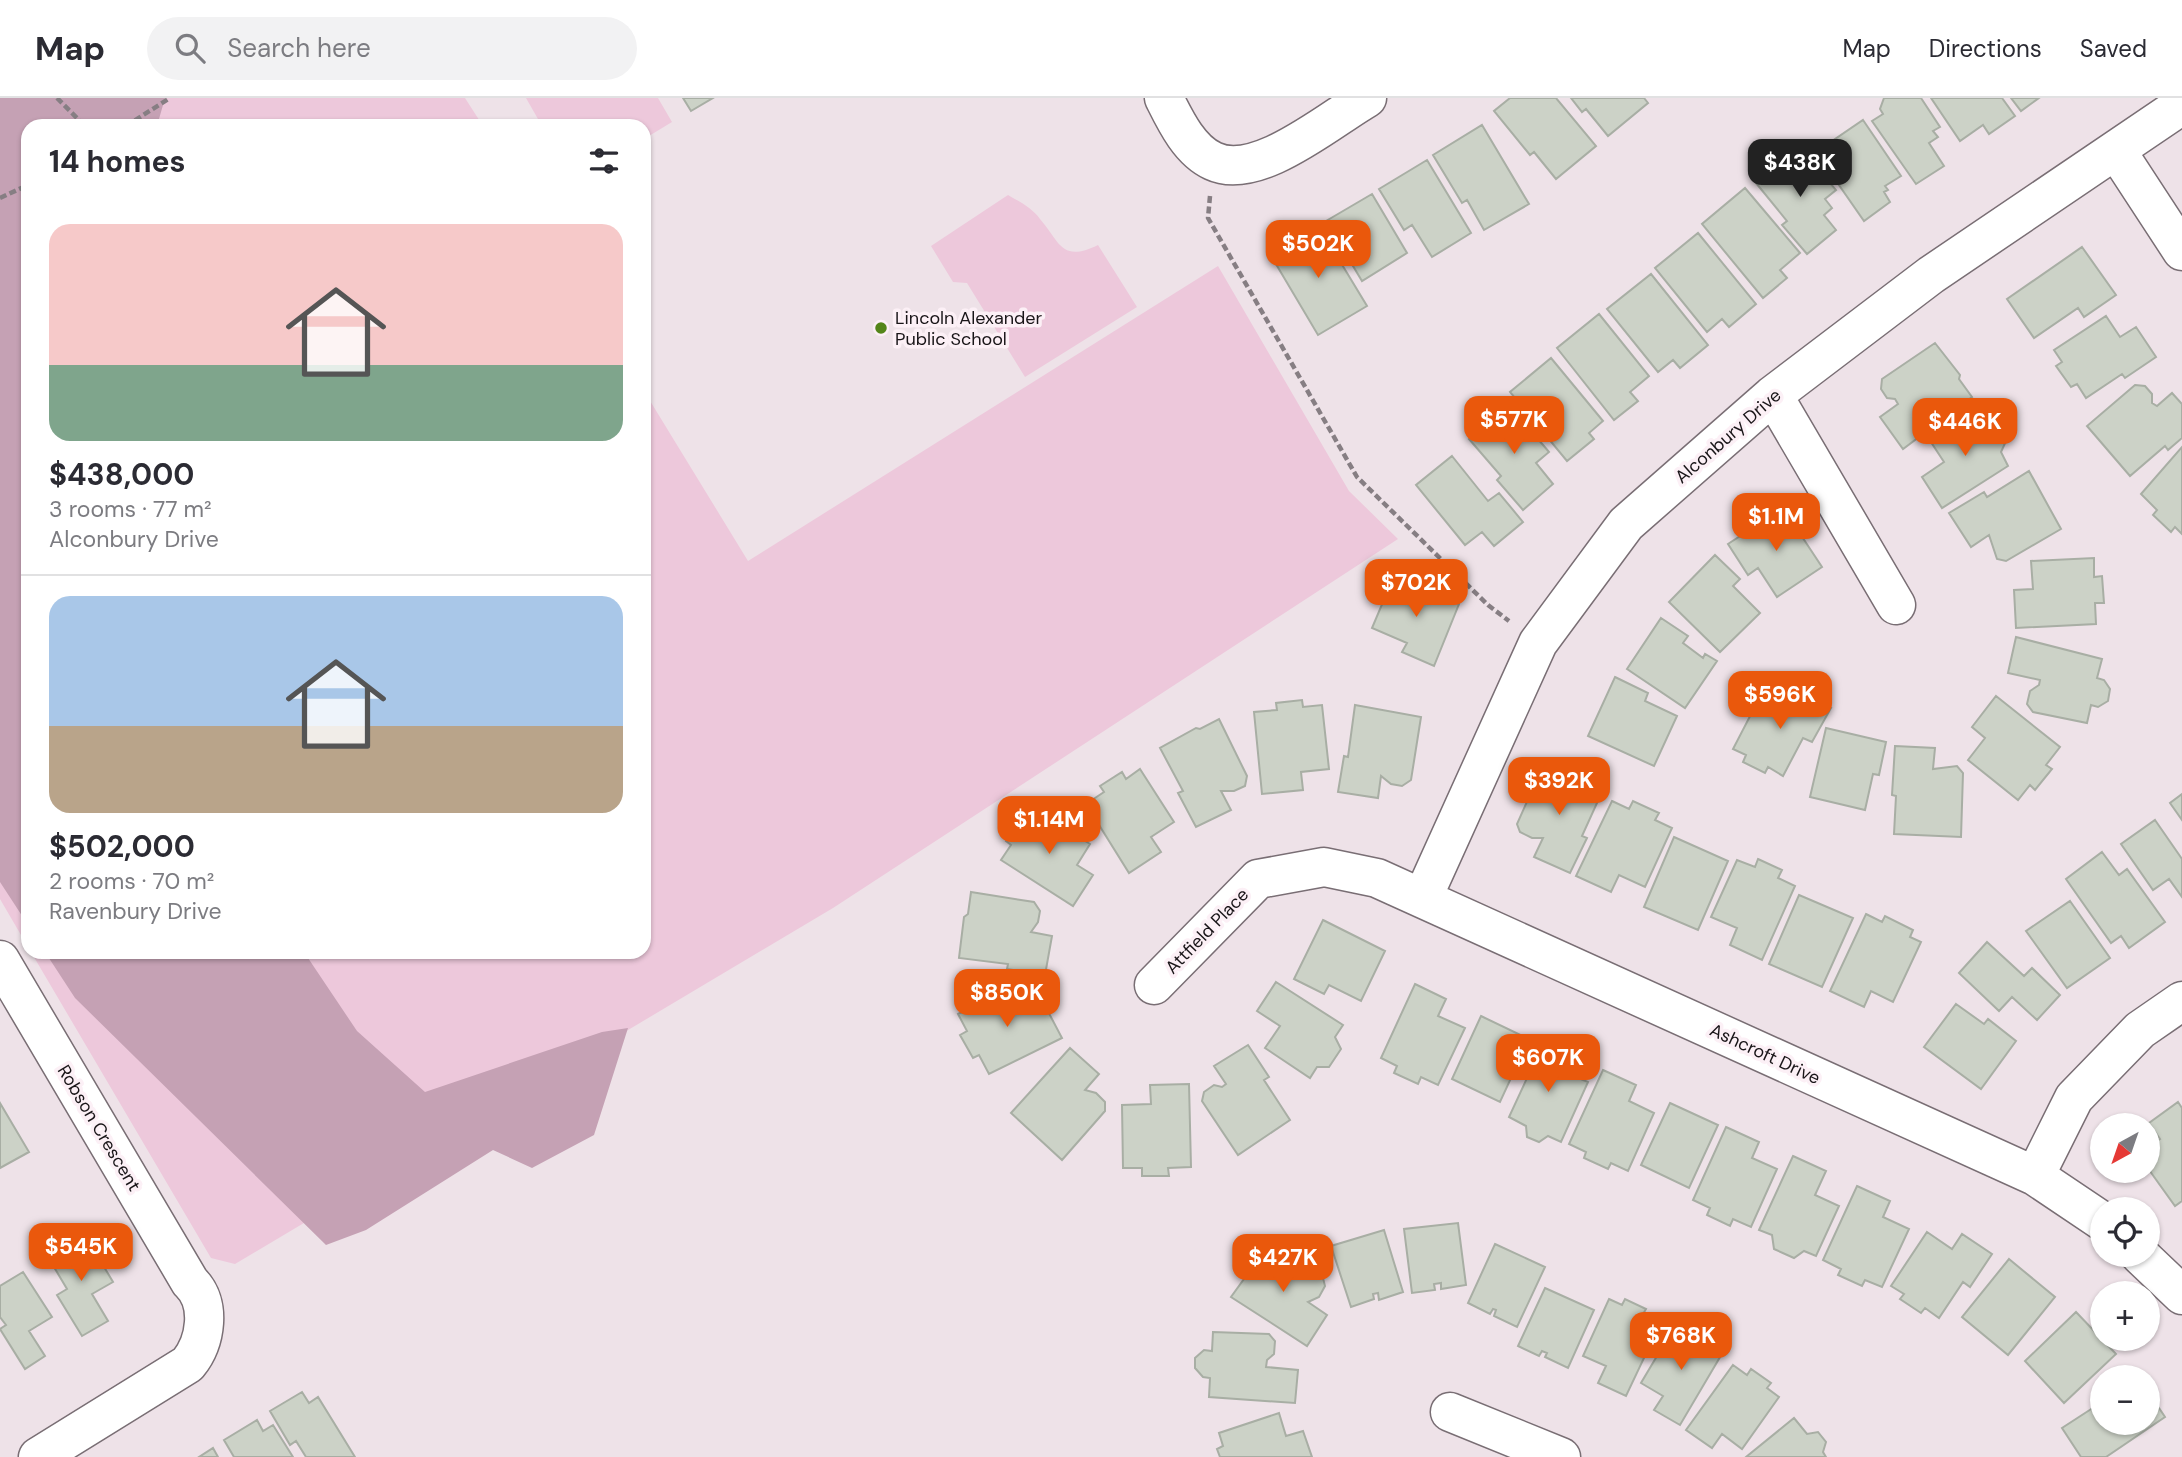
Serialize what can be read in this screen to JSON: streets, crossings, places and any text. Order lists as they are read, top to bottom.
{
  "streets": {
    "street": [
      "Alconbury Drive",
      "Attfield Place",
      "Ashcroft Drive",
      "Robson Crescent"
    ]
  },
  "crossings": [
    ["Alconbury Drive", "Attfield Place"],
    ["Alconbury Drive", "Ashcroft Drive"],
    ["Attfield Place", "Ashcroft Drive"]
  ],
  "places": ["Lincoln Alexander Public School"],
  "north": "bottom left",
  "page": {
    "header": "Map",
    "search": "Search here",
    "nav": ["Map", "Directions", "Saved"],
    "heading": "14 homes",
    "price": [
      "$438K",
      "$502K",
      "$577K",
      "$446K",
      "$1.1M",
      "$702K",
      "$596K",
      "$392K",
      "$1.14M",
      "$850K",
      "$607K",
      "$545K",
      "$427K",
      "$768K"
    ],
    "list": [
      {
        "name": "$438,000",
        "note": "3 rooms · 77 m² · Alconbury Drive"
      },
      {
        "name": "$502,000",
        "note": "2 rooms · 70 m² · Ravenbury Drive"
      }
    ],
    "map_buttons": ["+", "−"]
  }
}
